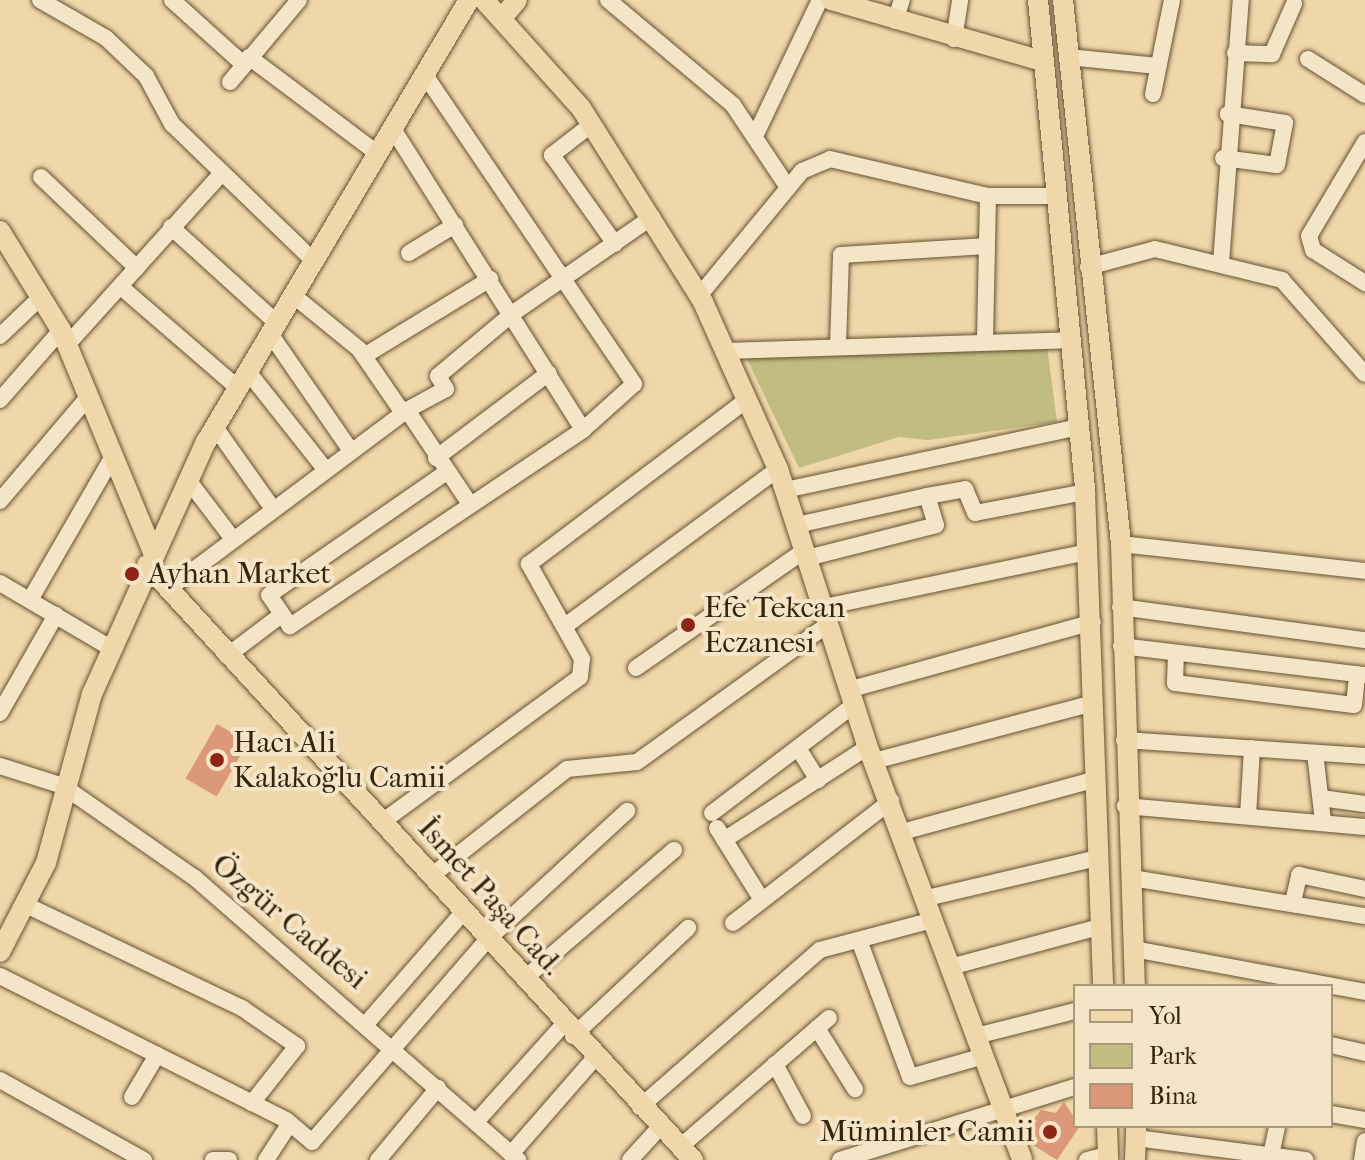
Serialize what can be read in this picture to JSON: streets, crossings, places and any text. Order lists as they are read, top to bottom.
{
  "streets": {
    "main road": ["İsmet Paşa Cad."],
    "street": ["Özgür Caddesi"]
  },
  "places": [
    "Ayhan Market",
    "Efe Tekcan Eczanesi",
    "Hacı Ali Kalakoğlu Camii",
    "Müminler Camii"
  ],
  "legend": ["Yol", "Park", "Bina"]
}
